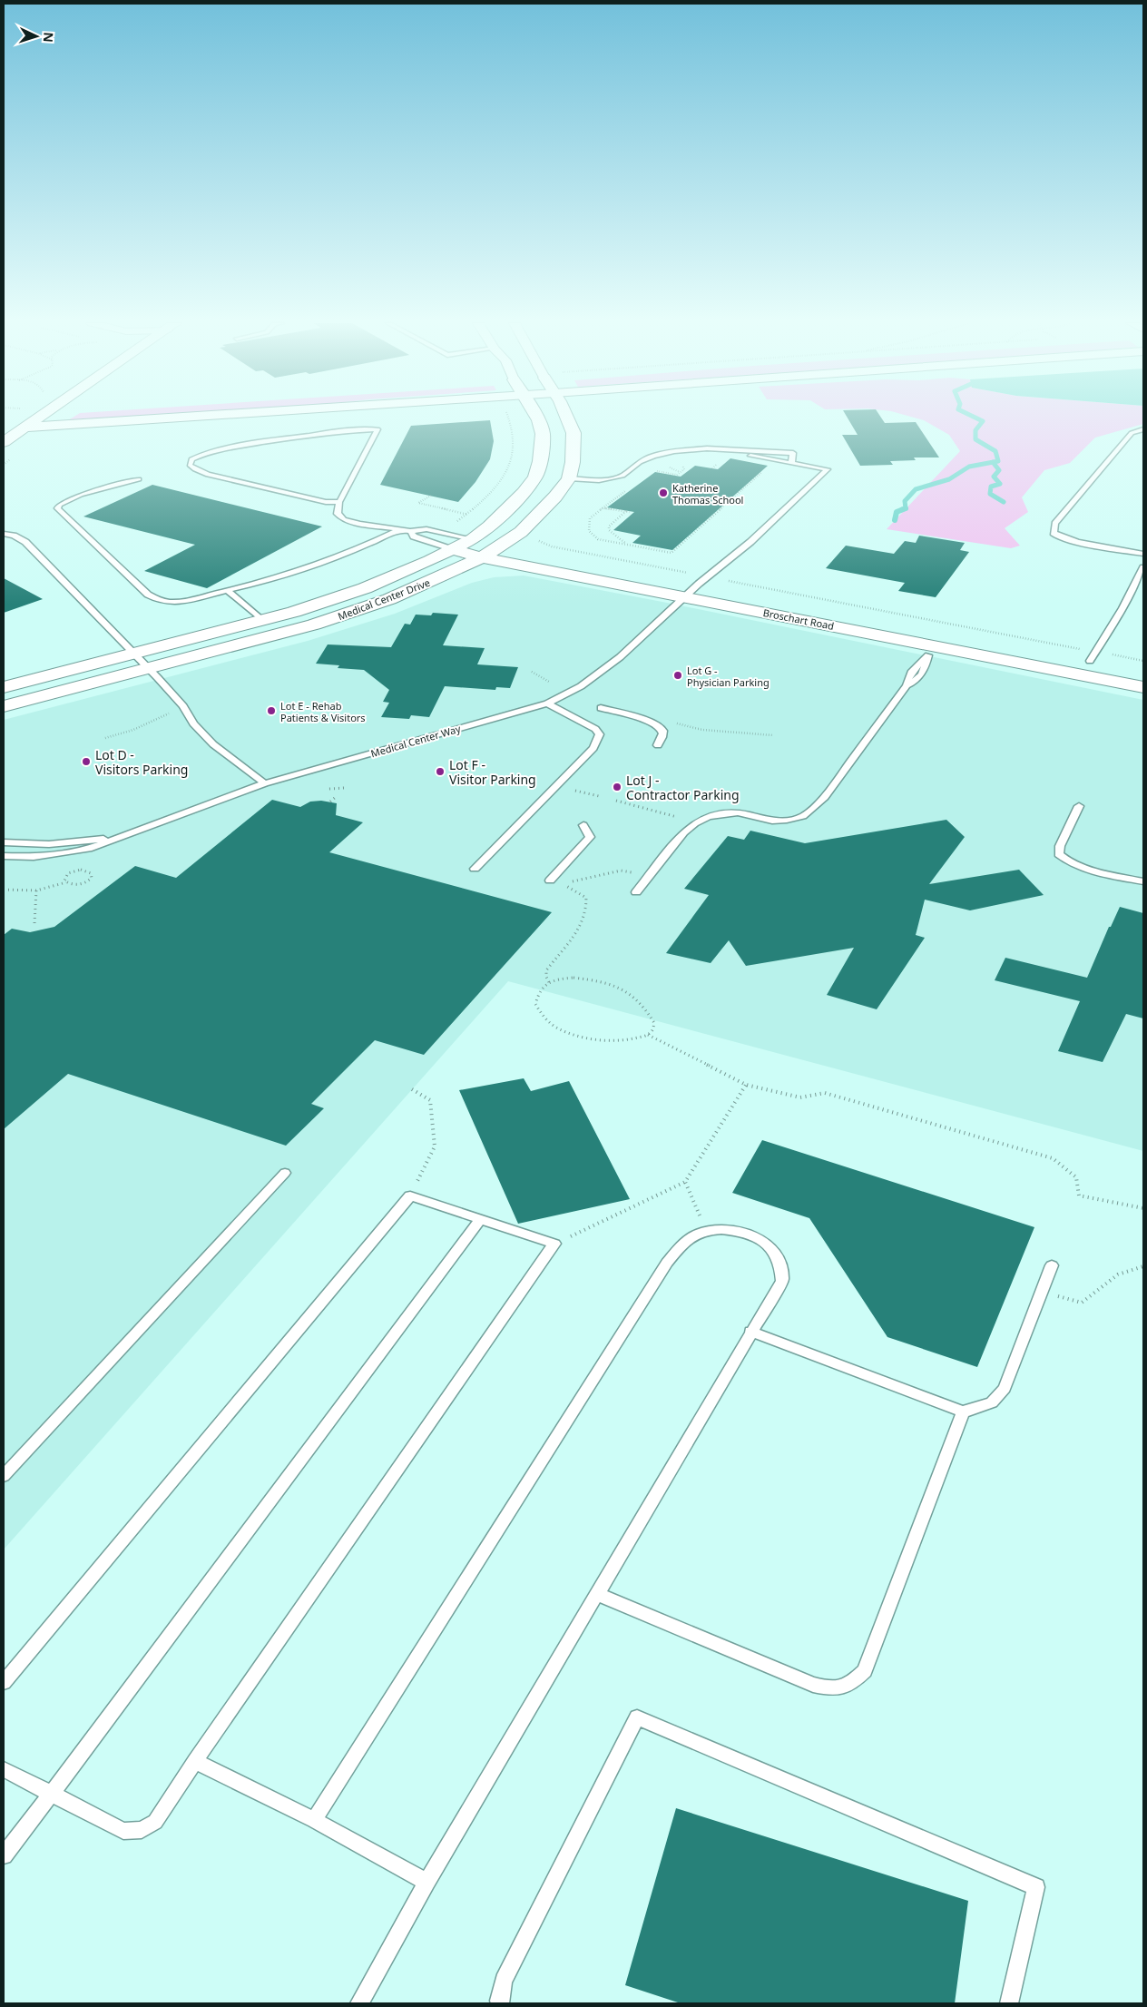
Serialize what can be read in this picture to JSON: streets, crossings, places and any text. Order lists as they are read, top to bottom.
{
  "streets": {
    "street": ["Medical Center Drive", "Broschart Road"],
    "lane": ["Medical Center Way"]
  },
  "crossings": [
    ["Medical Center Drive", "Broschart Road"],
    ["Broschart Road", "Medical Center Way"]
  ],
  "places": [
    "Katherine Thomas School",
    "Lot G - Physician Parking",
    "Lot E - Rehab Patients & Visitors",
    "Lot D - Visitors Parking",
    "Lot F - Visitor Parking",
    "Lot J - Contractor Parking"
  ],
  "north": "right"
}
